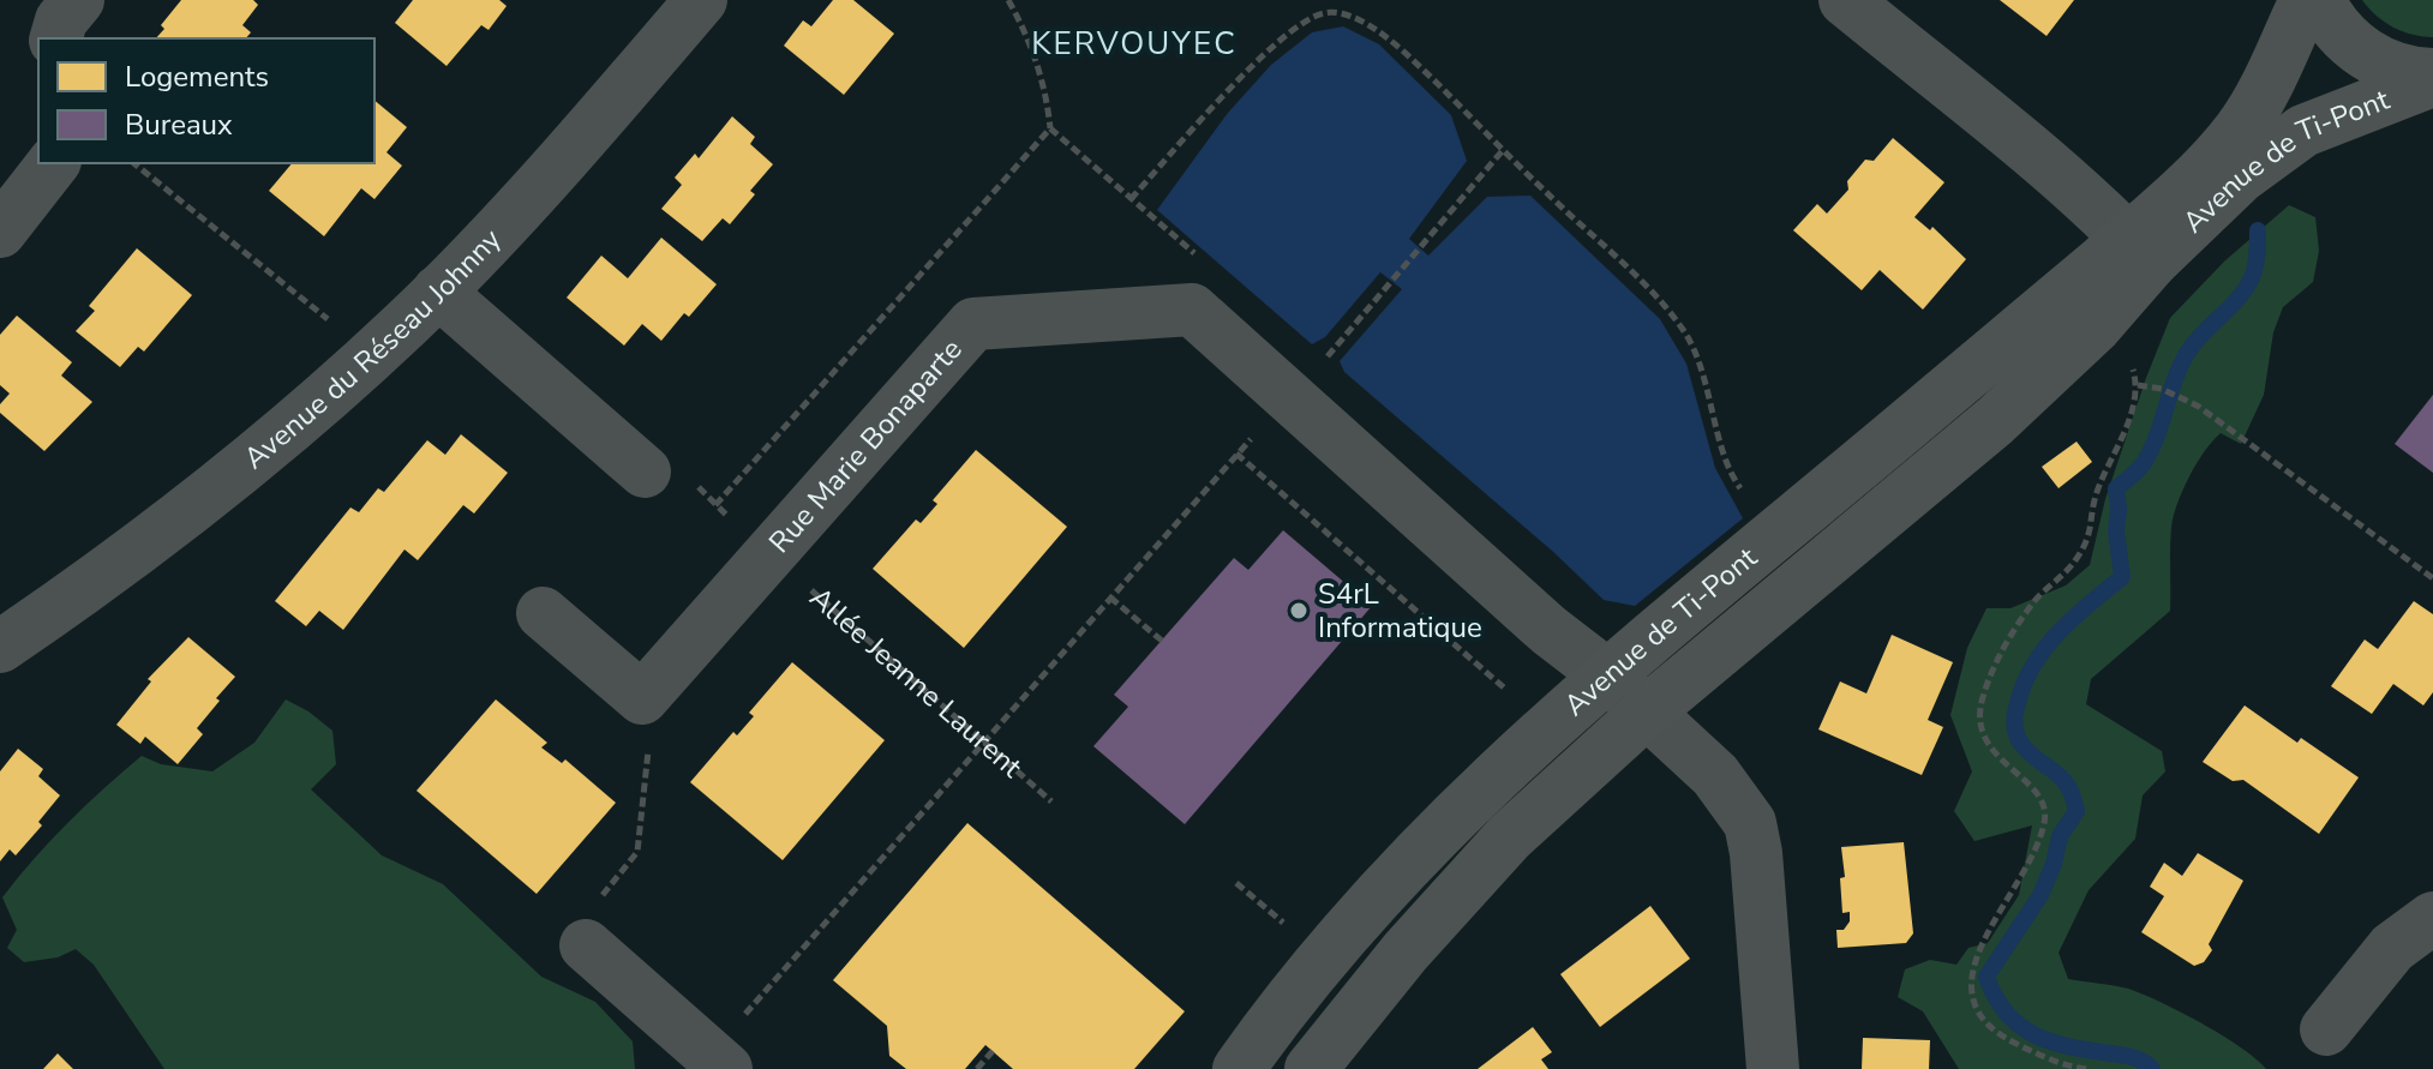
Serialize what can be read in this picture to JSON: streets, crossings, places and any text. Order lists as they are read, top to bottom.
{
  "streets": {
    "street": ["Avenue de Ti-Pont", "Avenue du Réseau Johnny", "Rue Marie Bonaparte"],
    "path": ["Allée Jeanne Laurent"]
  },
  "crossings": [
    ["Avenue de Ti-Pont", "Rue Marie Bonaparte"],
    ["Rue Marie Bonaparte", "Allée Jeanne Laurent"]
  ],
  "districts": ["KERVOUYEC"],
  "places": ["S4rL Informatique"],
  "legend": ["Logements", "Bureaux"]
}
